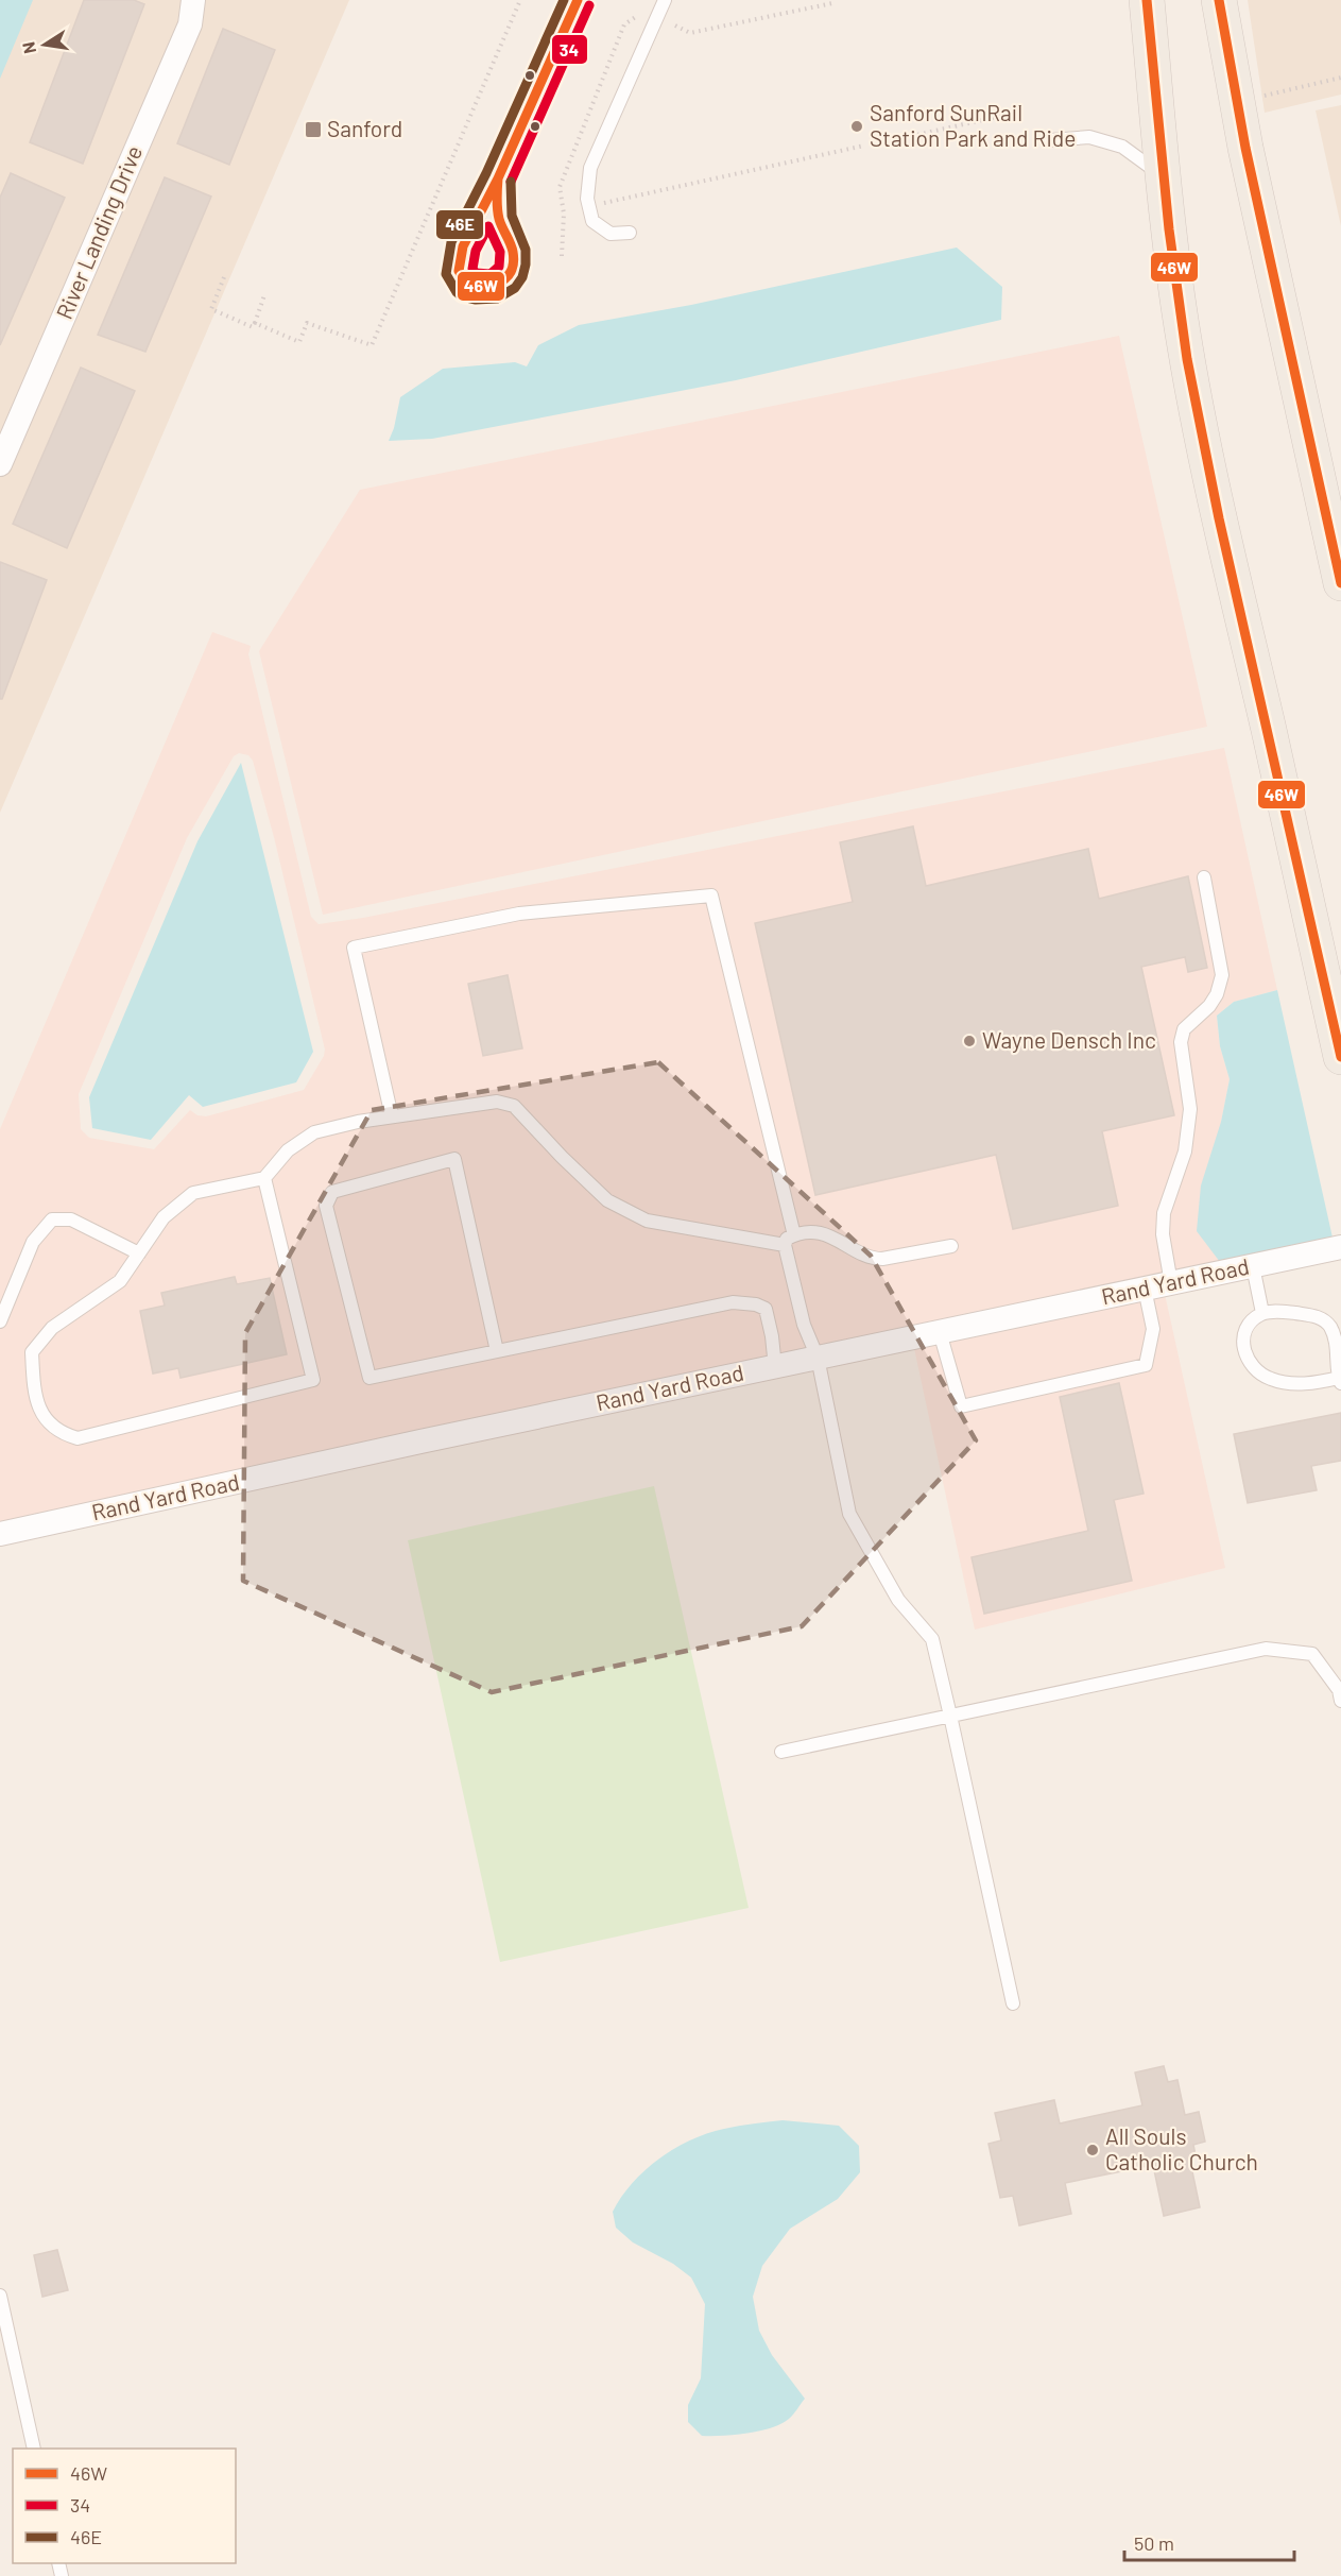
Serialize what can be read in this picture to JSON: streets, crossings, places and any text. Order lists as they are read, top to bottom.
{
  "streets": {
    "street": ["River Landing Drive", "Rand Yard Road"]
  },
  "places": {
    "other": ["Sanford SunRail Station Park and Ride", "Wayne Densch Inc", "All Souls Catholic Church"],
    "transit": ["Sanford"]
  },
  "lines": ["transit line 46W", "transit line 46E", "transit line 34"],
  "legend": ["46W", "34", "46E"],
  "scale_bar": "50 m",
  "north": "left"
}
